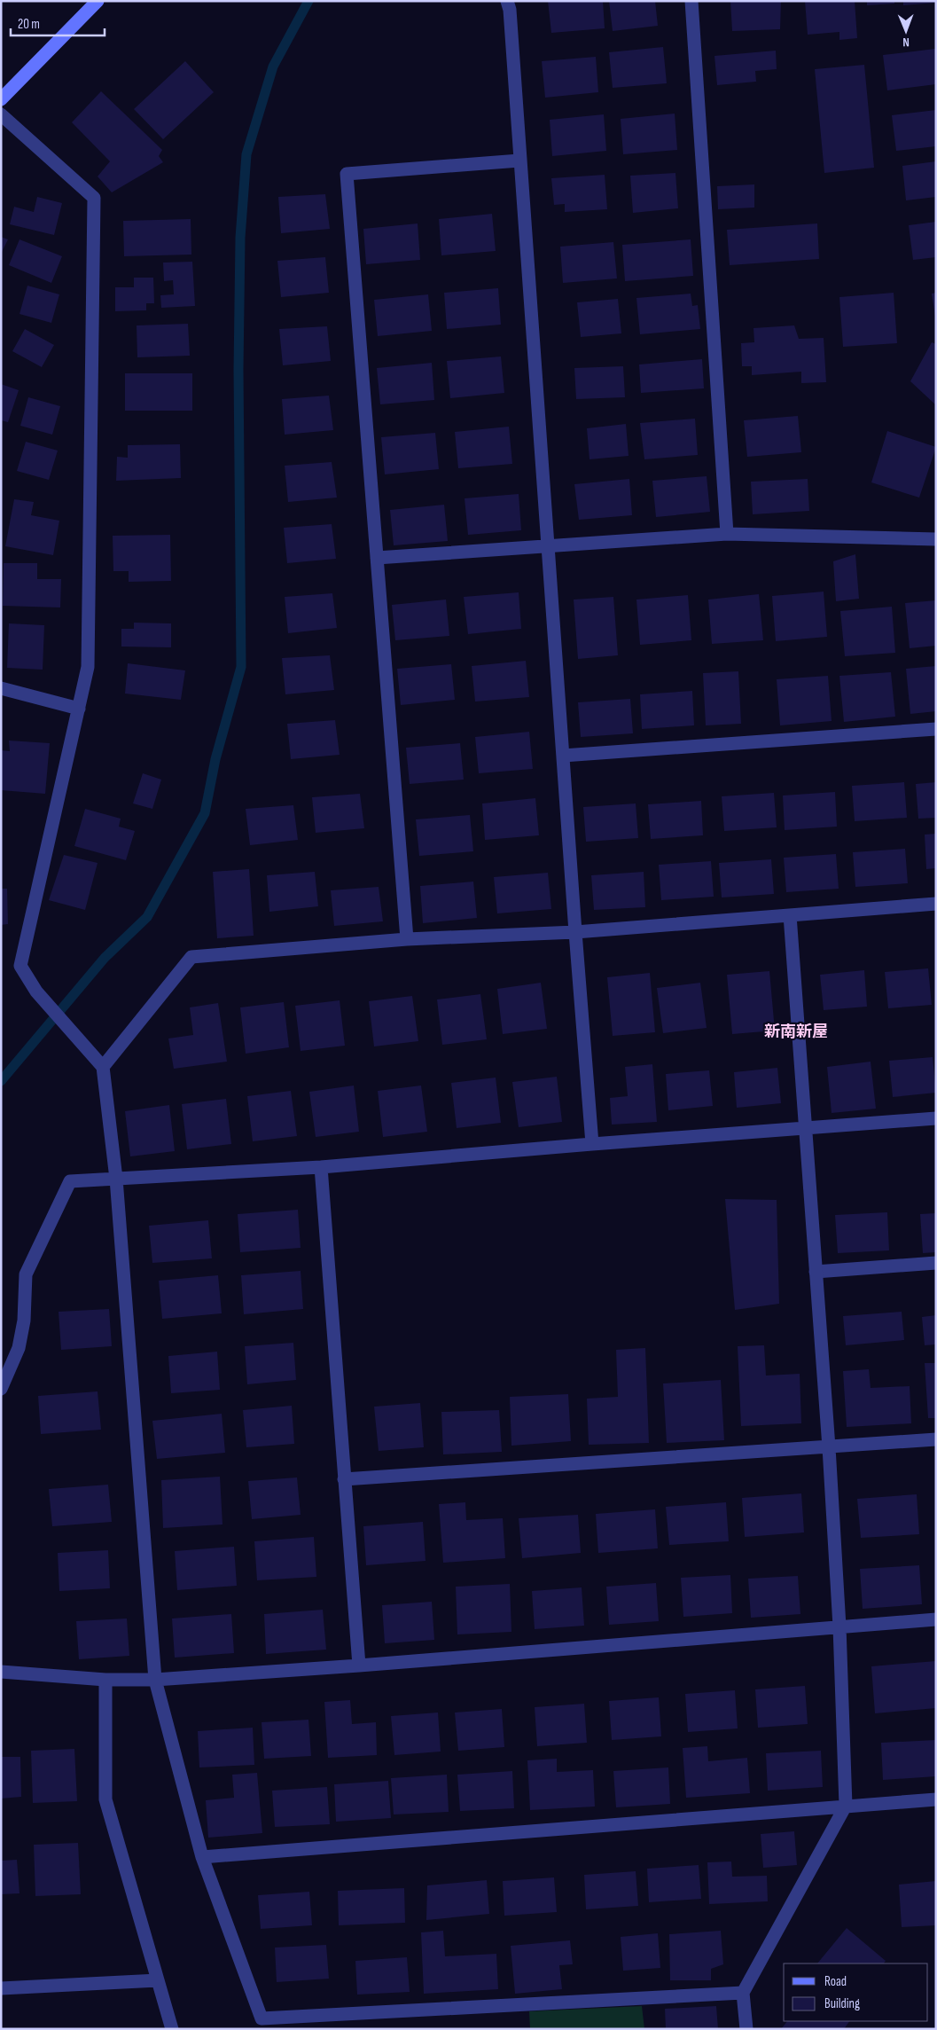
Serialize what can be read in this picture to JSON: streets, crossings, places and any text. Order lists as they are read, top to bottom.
{
  "districts": ["新南新屋"],
  "legend": ["Road", "Building"],
  "scale_bar": "20 m",
  "north": "bottom"
}
